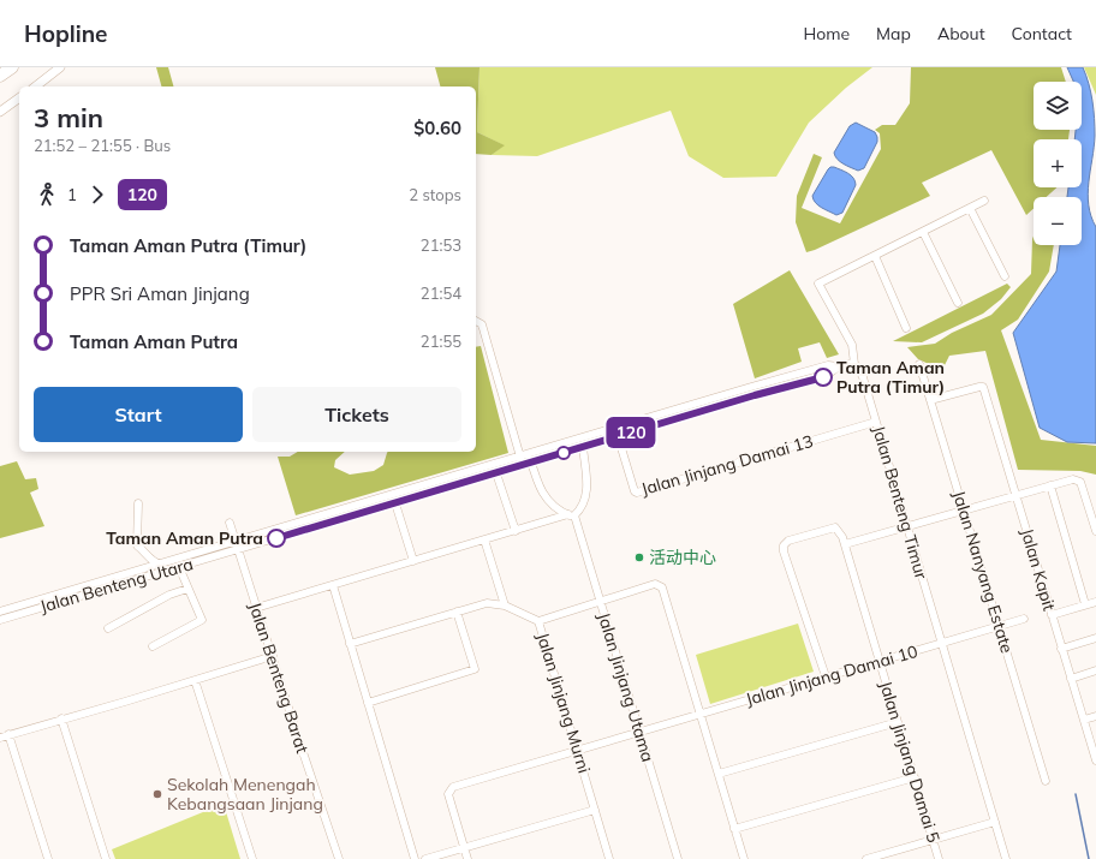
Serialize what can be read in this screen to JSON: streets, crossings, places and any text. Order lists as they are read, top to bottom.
{
  "streets": {
    "street": [
      "Jalan Jinjang Damai 13",
      "Jalan Benteng Timur",
      "Jalan Kapit",
      "Jalan Nanyang Estate",
      "Jalan Benteng Utara",
      "Jalan Jinjang Damai 10",
      "Jalan Benteng Barat",
      "Jalan Jinjang Utama",
      "Jalan Jinjang Murni",
      "Jalan Jinjang Damai 5"
    ]
  },
  "crossings": [
    ["Jalan Jinjang Damai 13", "Jalan Benteng Timur"],
    ["Jalan Jinjang Damai 13", "Jalan Benteng Utara"],
    ["Jalan Benteng Timur", "Jalan Benteng Utara"],
    ["Jalan Benteng Timur", "Jalan Jinjang Damai 10"],
    ["Jalan Kapit", "Jalan Nanyang Estate"],
    ["Jalan Nanyang Estate", "Jalan Jinjang Damai 10"],
    ["Jalan Benteng Utara", "Jalan Benteng Barat"],
    ["Jalan Jinjang Damai 10", "Jalan Jinjang Utama"],
    ["Jalan Jinjang Damai 10", "Jalan Jinjang Murni"],
    ["Jalan Jinjang Damai 10", "Jalan Jinjang Damai 5"]
  ],
  "places": [
    "Taman Aman Putra (Timur)",
    "Taman Aman Putra",
    "活动中心",
    "Sekolah Menengah Kebangsaan Jinjang"
  ],
  "lines": ["bus line 120"],
  "page": {
    "header": "Hopline",
    "nav": [
      "Home",
      "Map",
      "About",
      "Contact"
    ],
    "on_map": "120",
    "map_buttons": ["+", "−"],
    "heading": ["3 min", "21:52 – 21:55 · Bus", "$0.60"],
    "legs": ["1", "120", "2 stops"],
    "list": [
      {
        "name": "Taman Aman Putra (Timur)",
        "value": "21:53"
      },
      {
        "name": "PPR Sri Aman Jinjang",
        "value": "21:54"
      },
      {
        "name": "Taman Aman Putra",
        "value": "21:55"
      }
    ],
    "buttons": ["Start", "Tickets"]
  }
}
